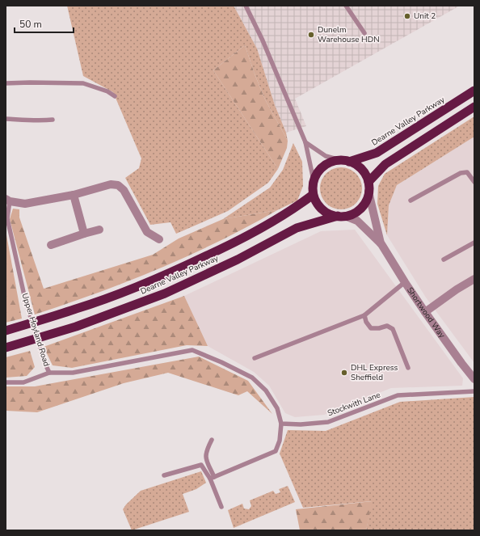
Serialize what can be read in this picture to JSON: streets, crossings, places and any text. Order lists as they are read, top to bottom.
{
  "streets": {
    "highway": ["Dearne Valley Parkway"],
    "street": ["Shortwood Way", "Upper Hoyland Road"],
    "lane": ["Stockwith Lane"]
  },
  "crossings": [
    ["Dearne Valley Parkway", "Shortwood Way"],
    ["Upper Hoyland Road", "Stockwith Lane"]
  ],
  "places": ["Unit 2", "Dunelm Warehouse HDN", "DHL Express Sheffield"],
  "scale_bar": "50 m"
}
